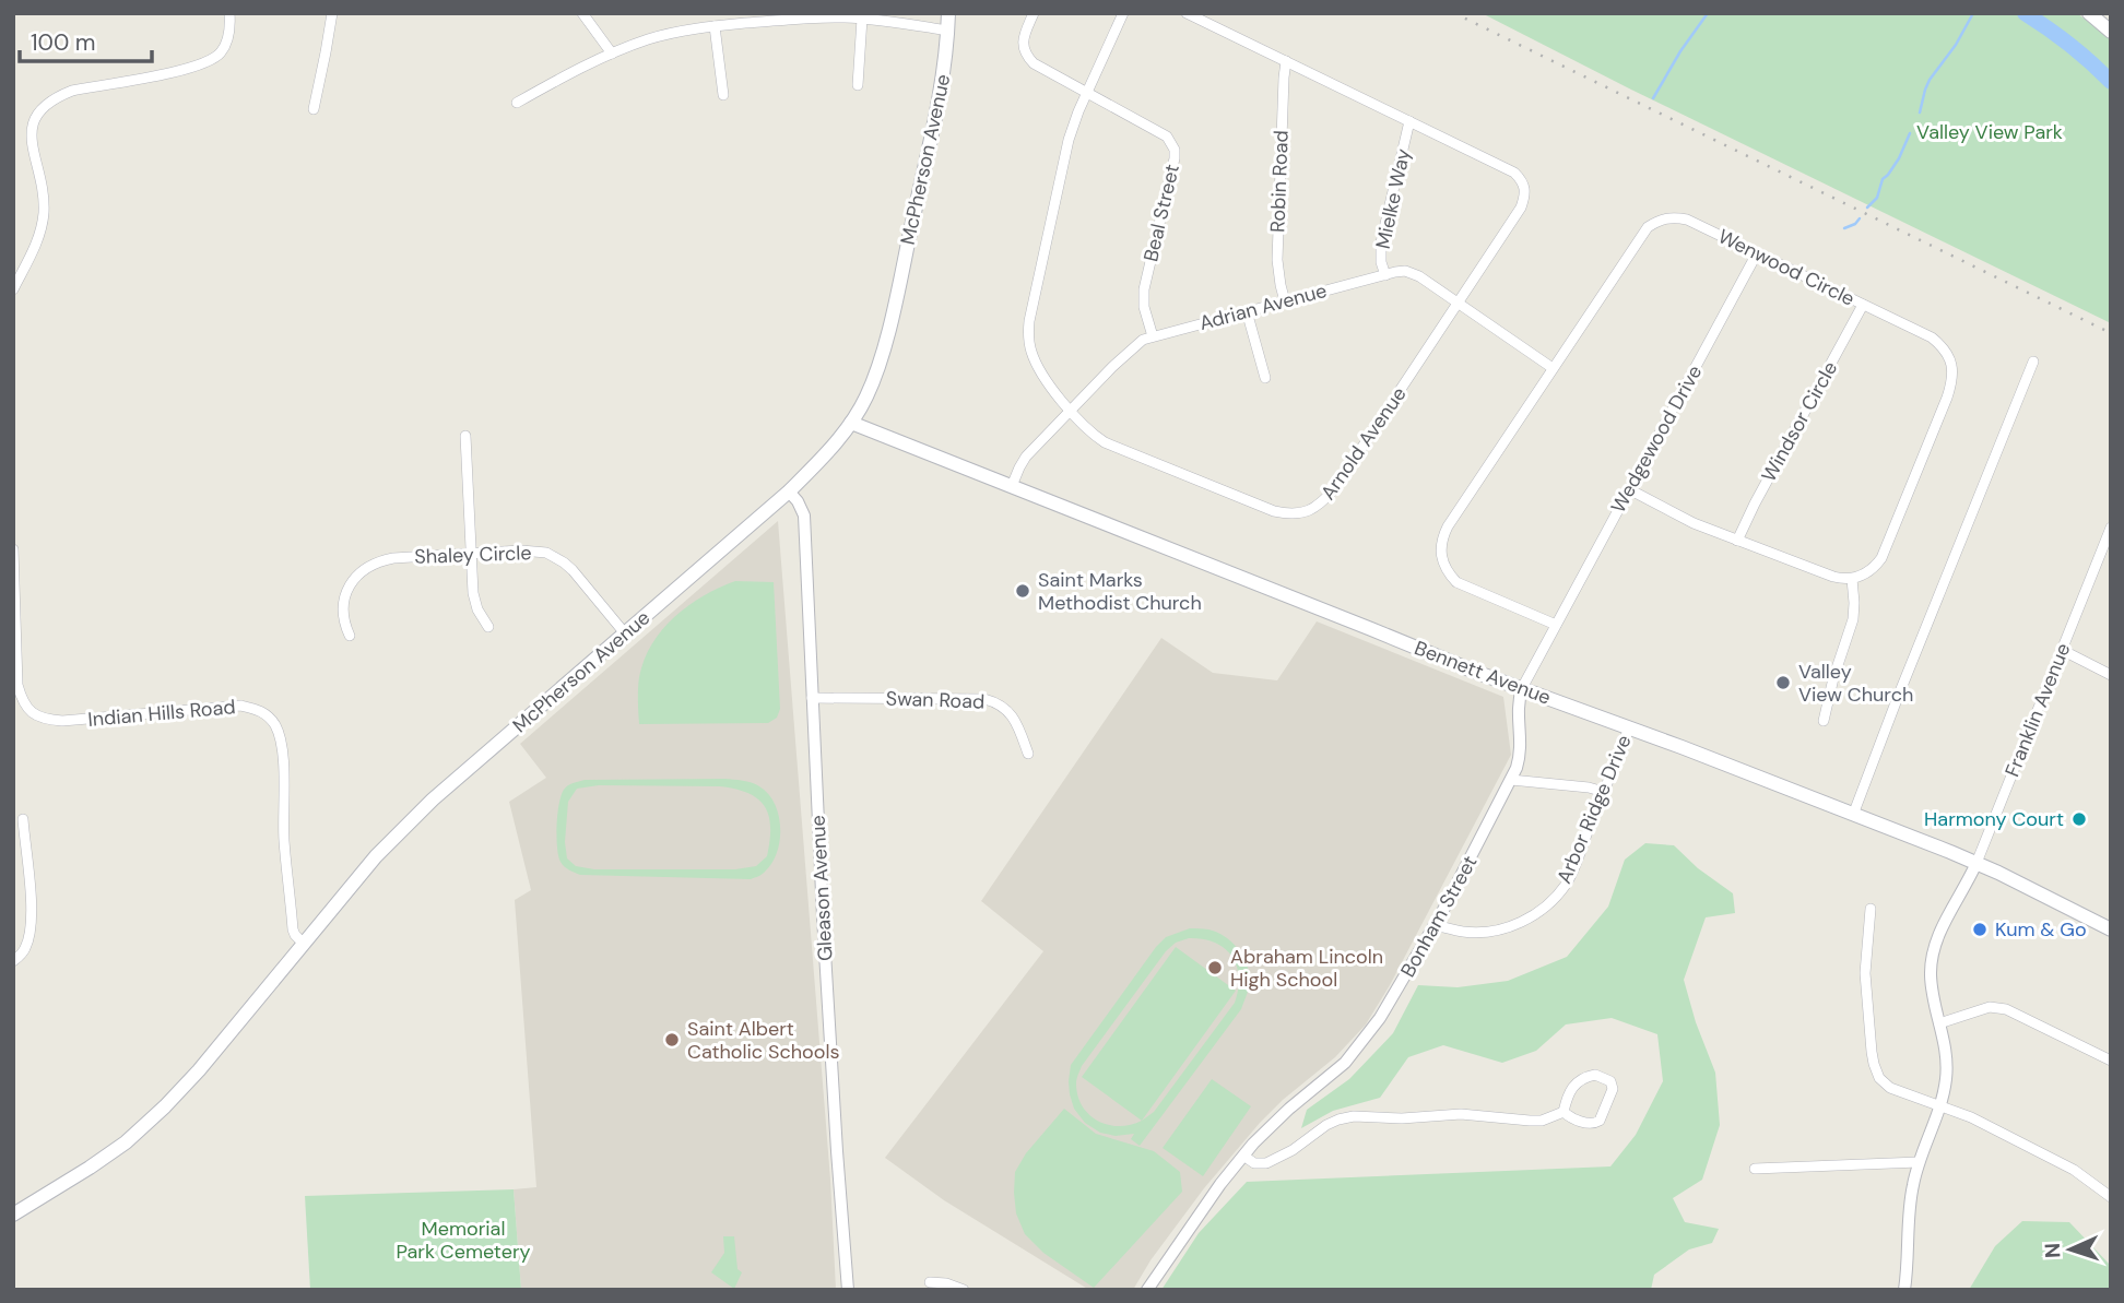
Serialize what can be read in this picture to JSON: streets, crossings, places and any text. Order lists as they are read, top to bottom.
{
  "streets": {
    "main road": ["McPherson Avenue", "Bennett Avenue"],
    "street": [
      "Robin Road",
      "Mielke Way",
      "Beal Street",
      "Wenwood Circle",
      "Adrian Avenue",
      "Windsor Circle",
      "Wedgewood Drive",
      "Arnold Avenue",
      "Shaley Circle",
      "Swan Road",
      "Franklin Avenue",
      "Indian Hills Road",
      "Arbor Ridge Drive",
      "Gleason Avenue",
      "Bonham Street"
    ]
  },
  "crossings": [
    ["McPherson Avenue", "Shaley Circle"],
    ["McPherson Avenue", "Bennett Avenue"],
    ["McPherson Avenue", "Indian Hills Road"],
    ["McPherson Avenue", "Gleason Avenue"],
    ["Robin Road", "Adrian Avenue"],
    ["Robin Road", "Arnold Avenue"],
    ["Mielke Way", "Adrian Avenue"],
    ["Mielke Way", "Arnold Avenue"],
    ["Beal Street", "Adrian Avenue"],
    ["Beal Street", "Arnold Avenue"],
    ["Wenwood Circle", "Adrian Avenue"],
    ["Wenwood Circle", "Windsor Circle"],
    ["Wenwood Circle", "Wedgewood Drive"],
    ["Adrian Avenue", "Arnold Avenue"],
    ["Adrian Avenue", "Bennett Avenue"],
    ["Wedgewood Drive", "Bennett Avenue"],
    ["Wedgewood Drive", "Bonham Street"],
    ["Bennett Avenue", "Franklin Avenue"],
    ["Bennett Avenue", "Arbor Ridge Drive"],
    ["Bennett Avenue", "Bonham Street"],
    ["Swan Road", "Gleason Avenue"],
    ["Arbor Ridge Drive", "Bonham Street"]
  ],
  "parks": ["Valley View Park", "Memorial Park Cemetery"],
  "places": [
    "Saint Marks Methodist Church",
    "Valley View Church",
    "Harmony Court",
    "Kum & Go",
    "Abraham Lincoln High School",
    "Saint Albert Catholic Schools"
  ],
  "scale_bar": "100 m",
  "north": "left"
}
